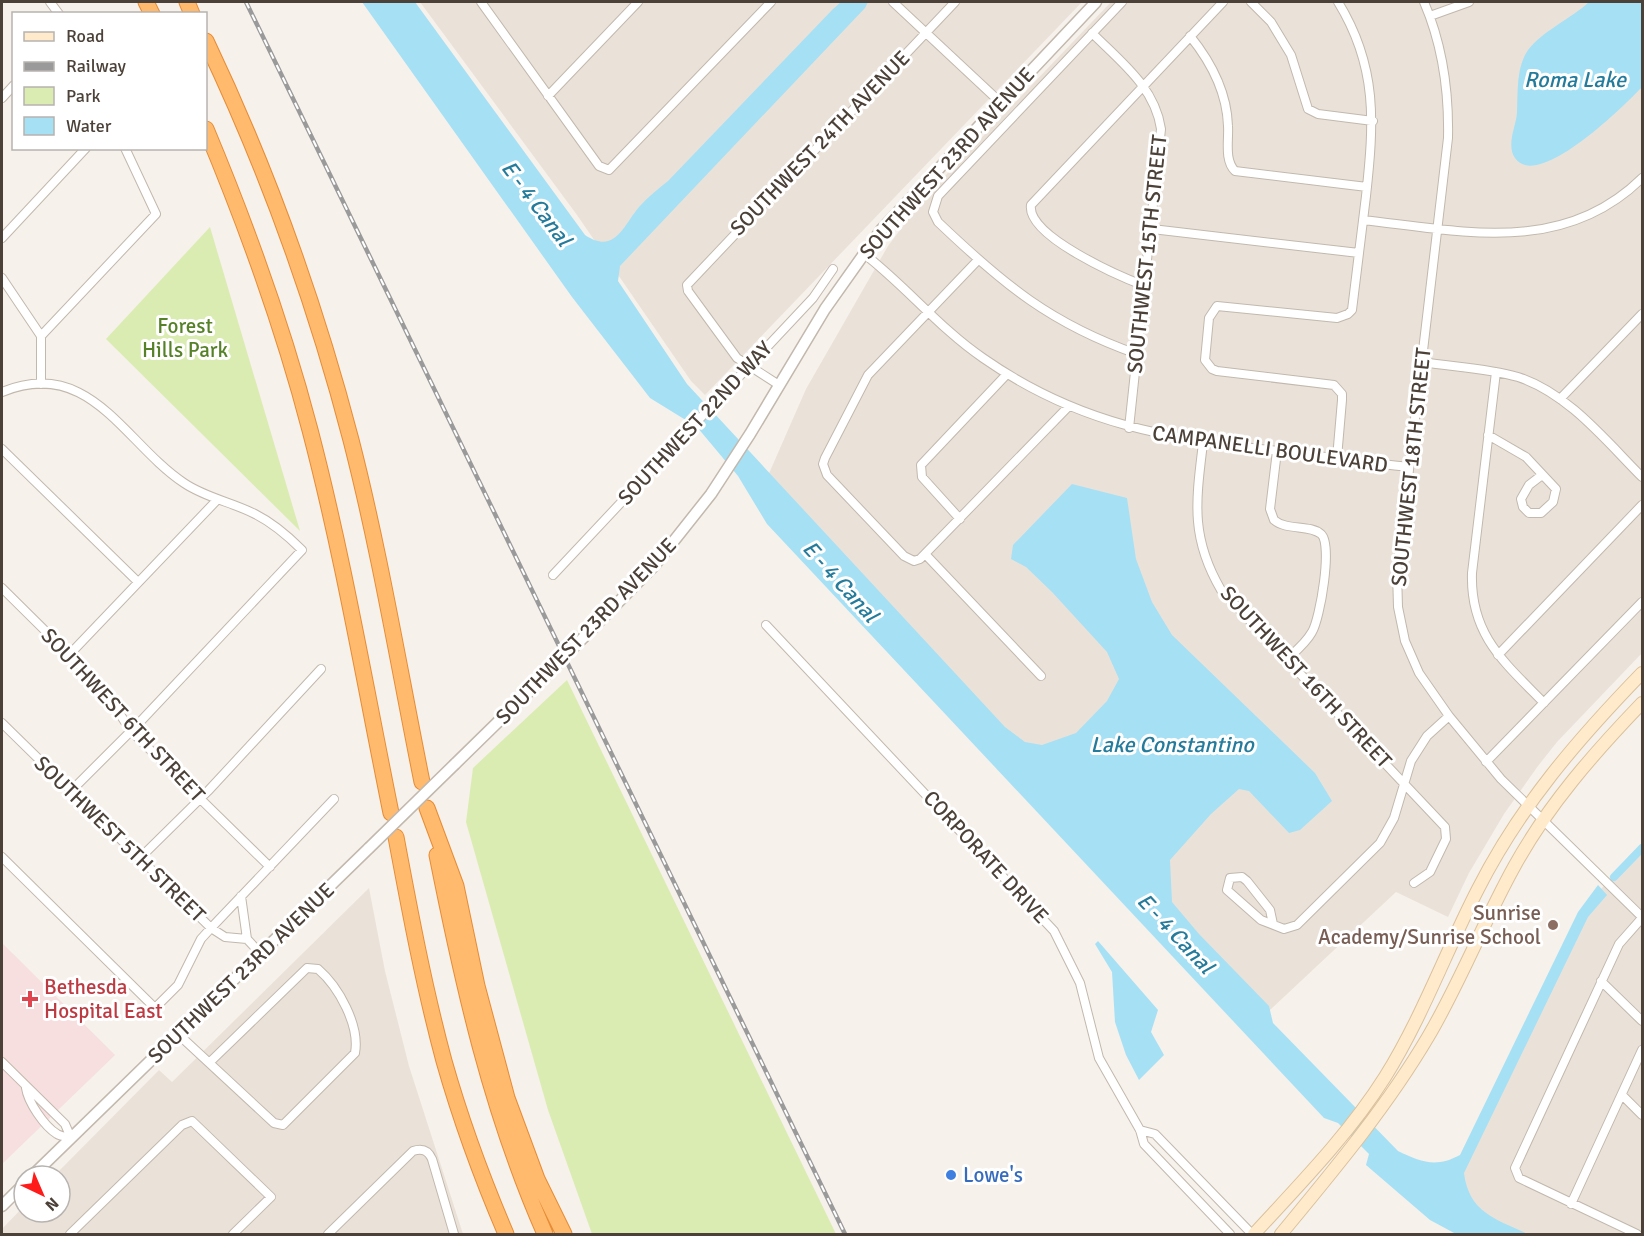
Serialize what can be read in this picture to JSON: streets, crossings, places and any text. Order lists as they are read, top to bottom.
{
  "streets": {
    "street": [
      "SOUTHWEST 24TH AVENUE",
      "SOUTHWEST 23RD AVENUE",
      "SOUTHWEST 15TH STREET",
      "SOUTHWEST 22ND WAY",
      "CAMPANELLI BOULEVARD",
      "SOUTHWEST 18TH STREET",
      "SOUTHWEST 16TH STREET",
      "SOUTHWEST 6TH STREET",
      "SOUTHWEST 5TH STREET",
      "CORPORATE DRIVE"
    ]
  },
  "crossings": [
    ["SOUTHWEST 24TH AVENUE", "SOUTHWEST 22ND WAY"],
    ["SOUTHWEST 23RD AVENUE", "CAMPANELLI BOULEVARD"],
    ["SOUTHWEST 15TH STREET", "CAMPANELLI BOULEVARD"],
    ["CAMPANELLI BOULEVARD", "SOUTHWEST 18TH STREET"],
    ["CAMPANELLI BOULEVARD", "SOUTHWEST 16TH STREET"]
  ],
  "water": ["Roma Lake", "E - 4 Canal", "Lake Constantino"],
  "parks": ["Forest Hills Park"],
  "places": {
    "other": ["Sunrise Academy/Sunrise School", "Lowe's"],
    "health": ["Bethesda Hospital East"]
  },
  "legend": [
    "Road",
    "Railway",
    "Park",
    "Water"
  ],
  "north": "bottom right"
}
